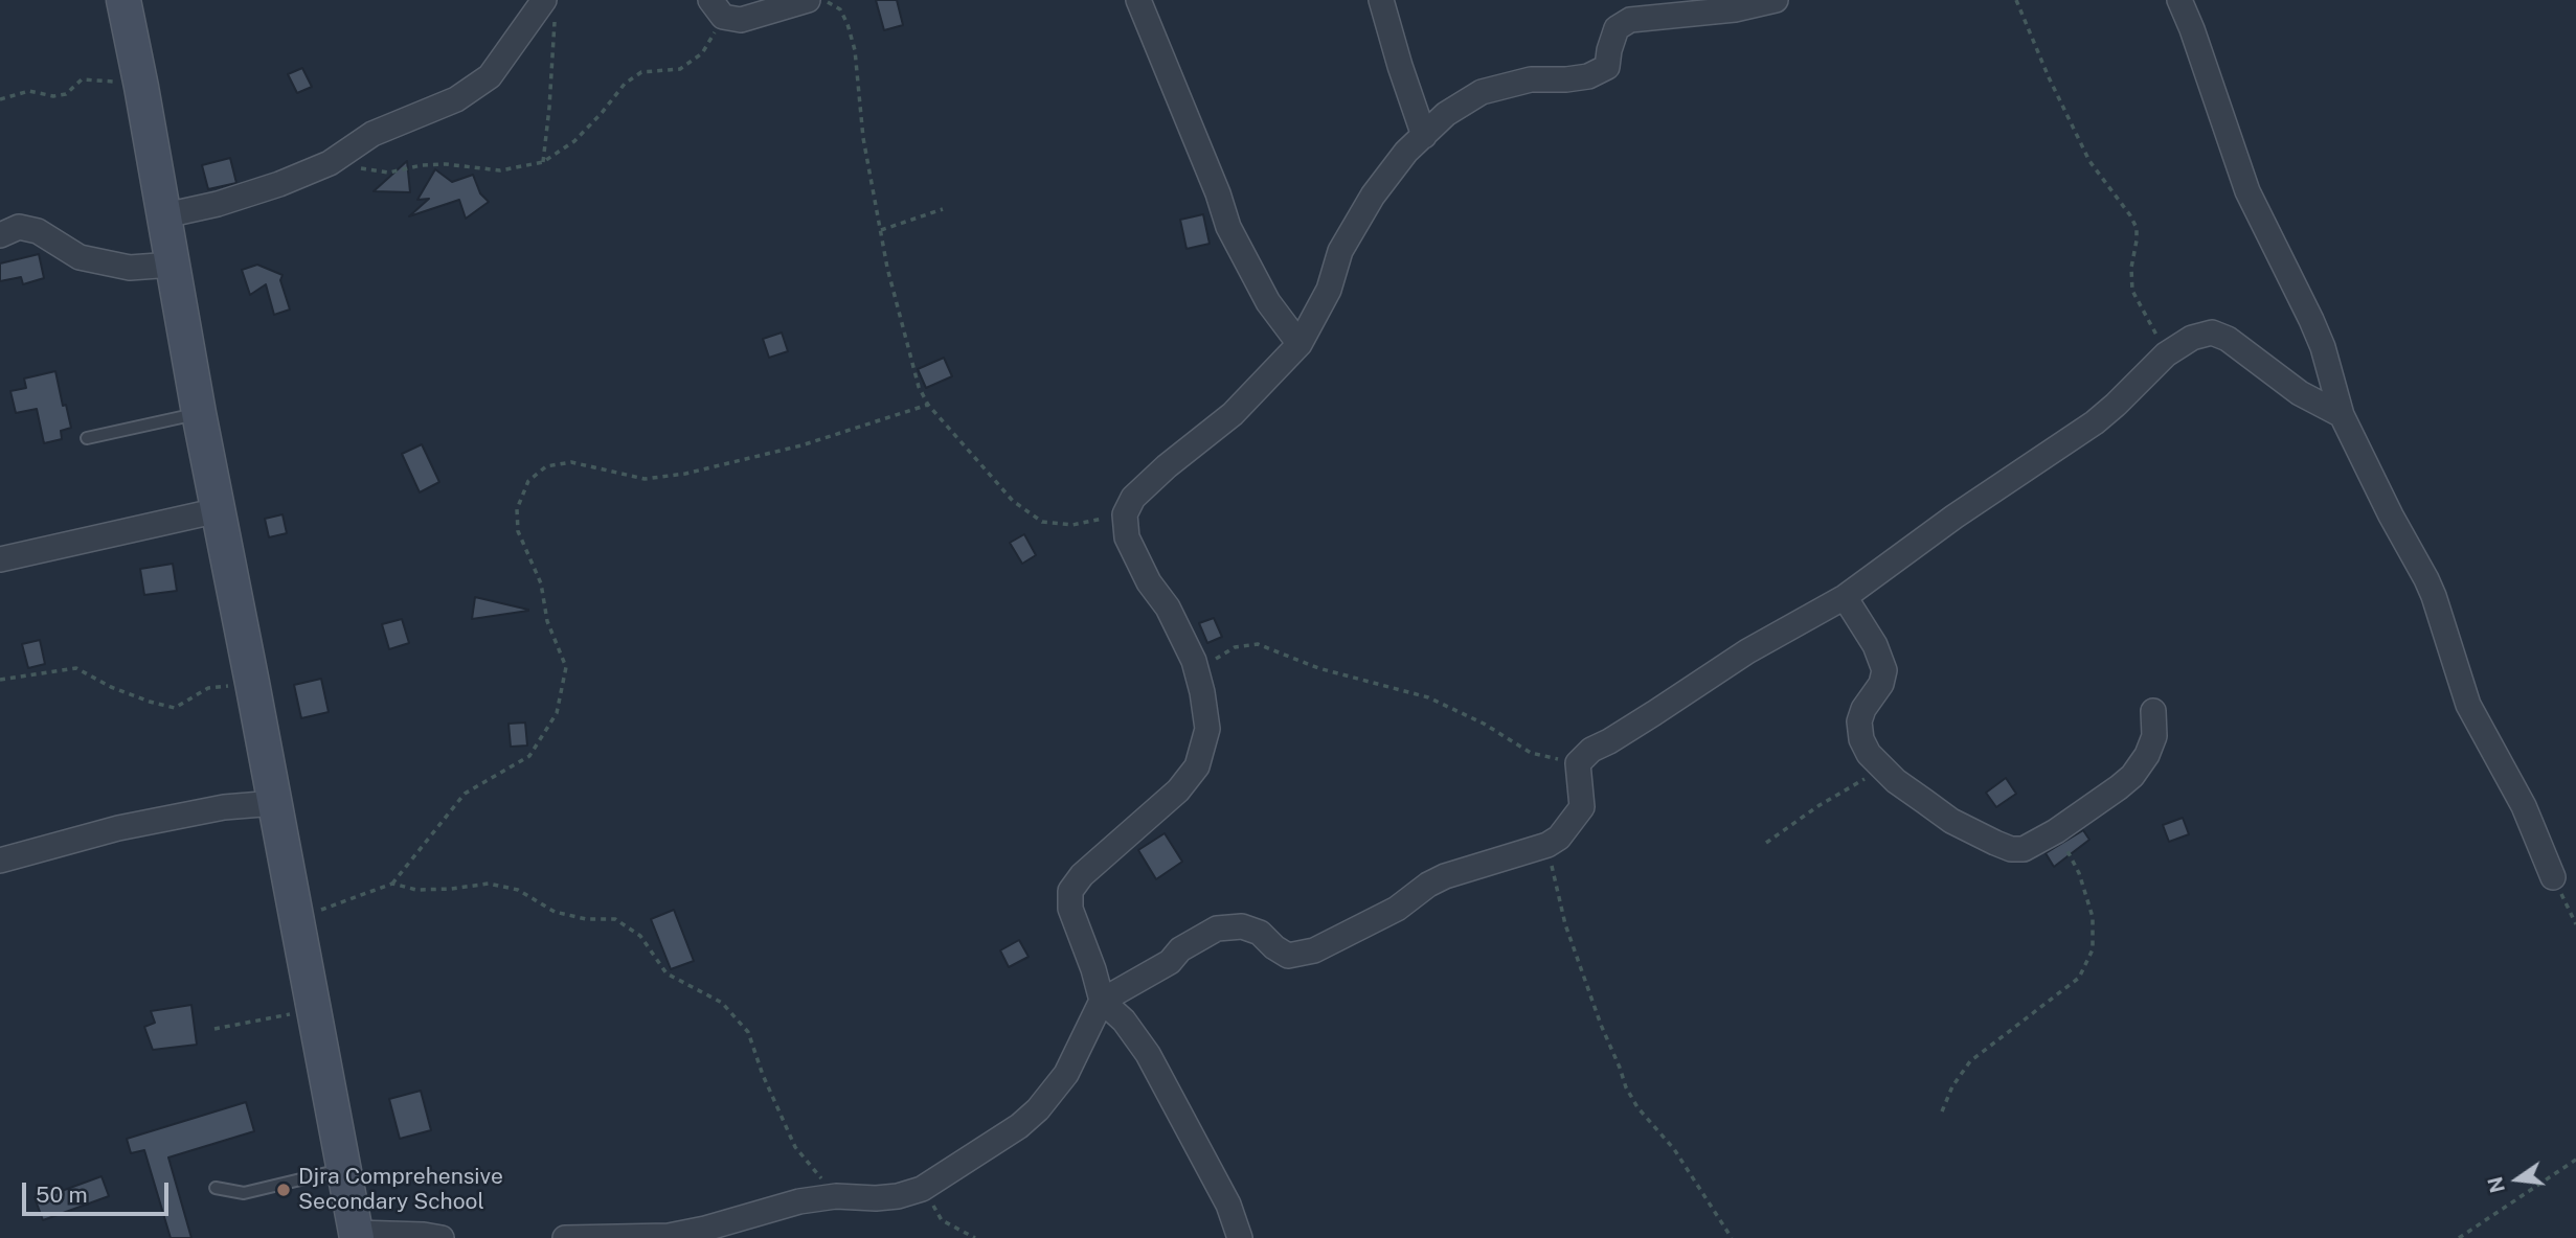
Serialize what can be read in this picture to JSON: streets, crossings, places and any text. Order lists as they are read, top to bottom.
{
  "places": ["Djra Comprehensive Secondary School"],
  "scale_bar": "50 m",
  "north": "left"
}
